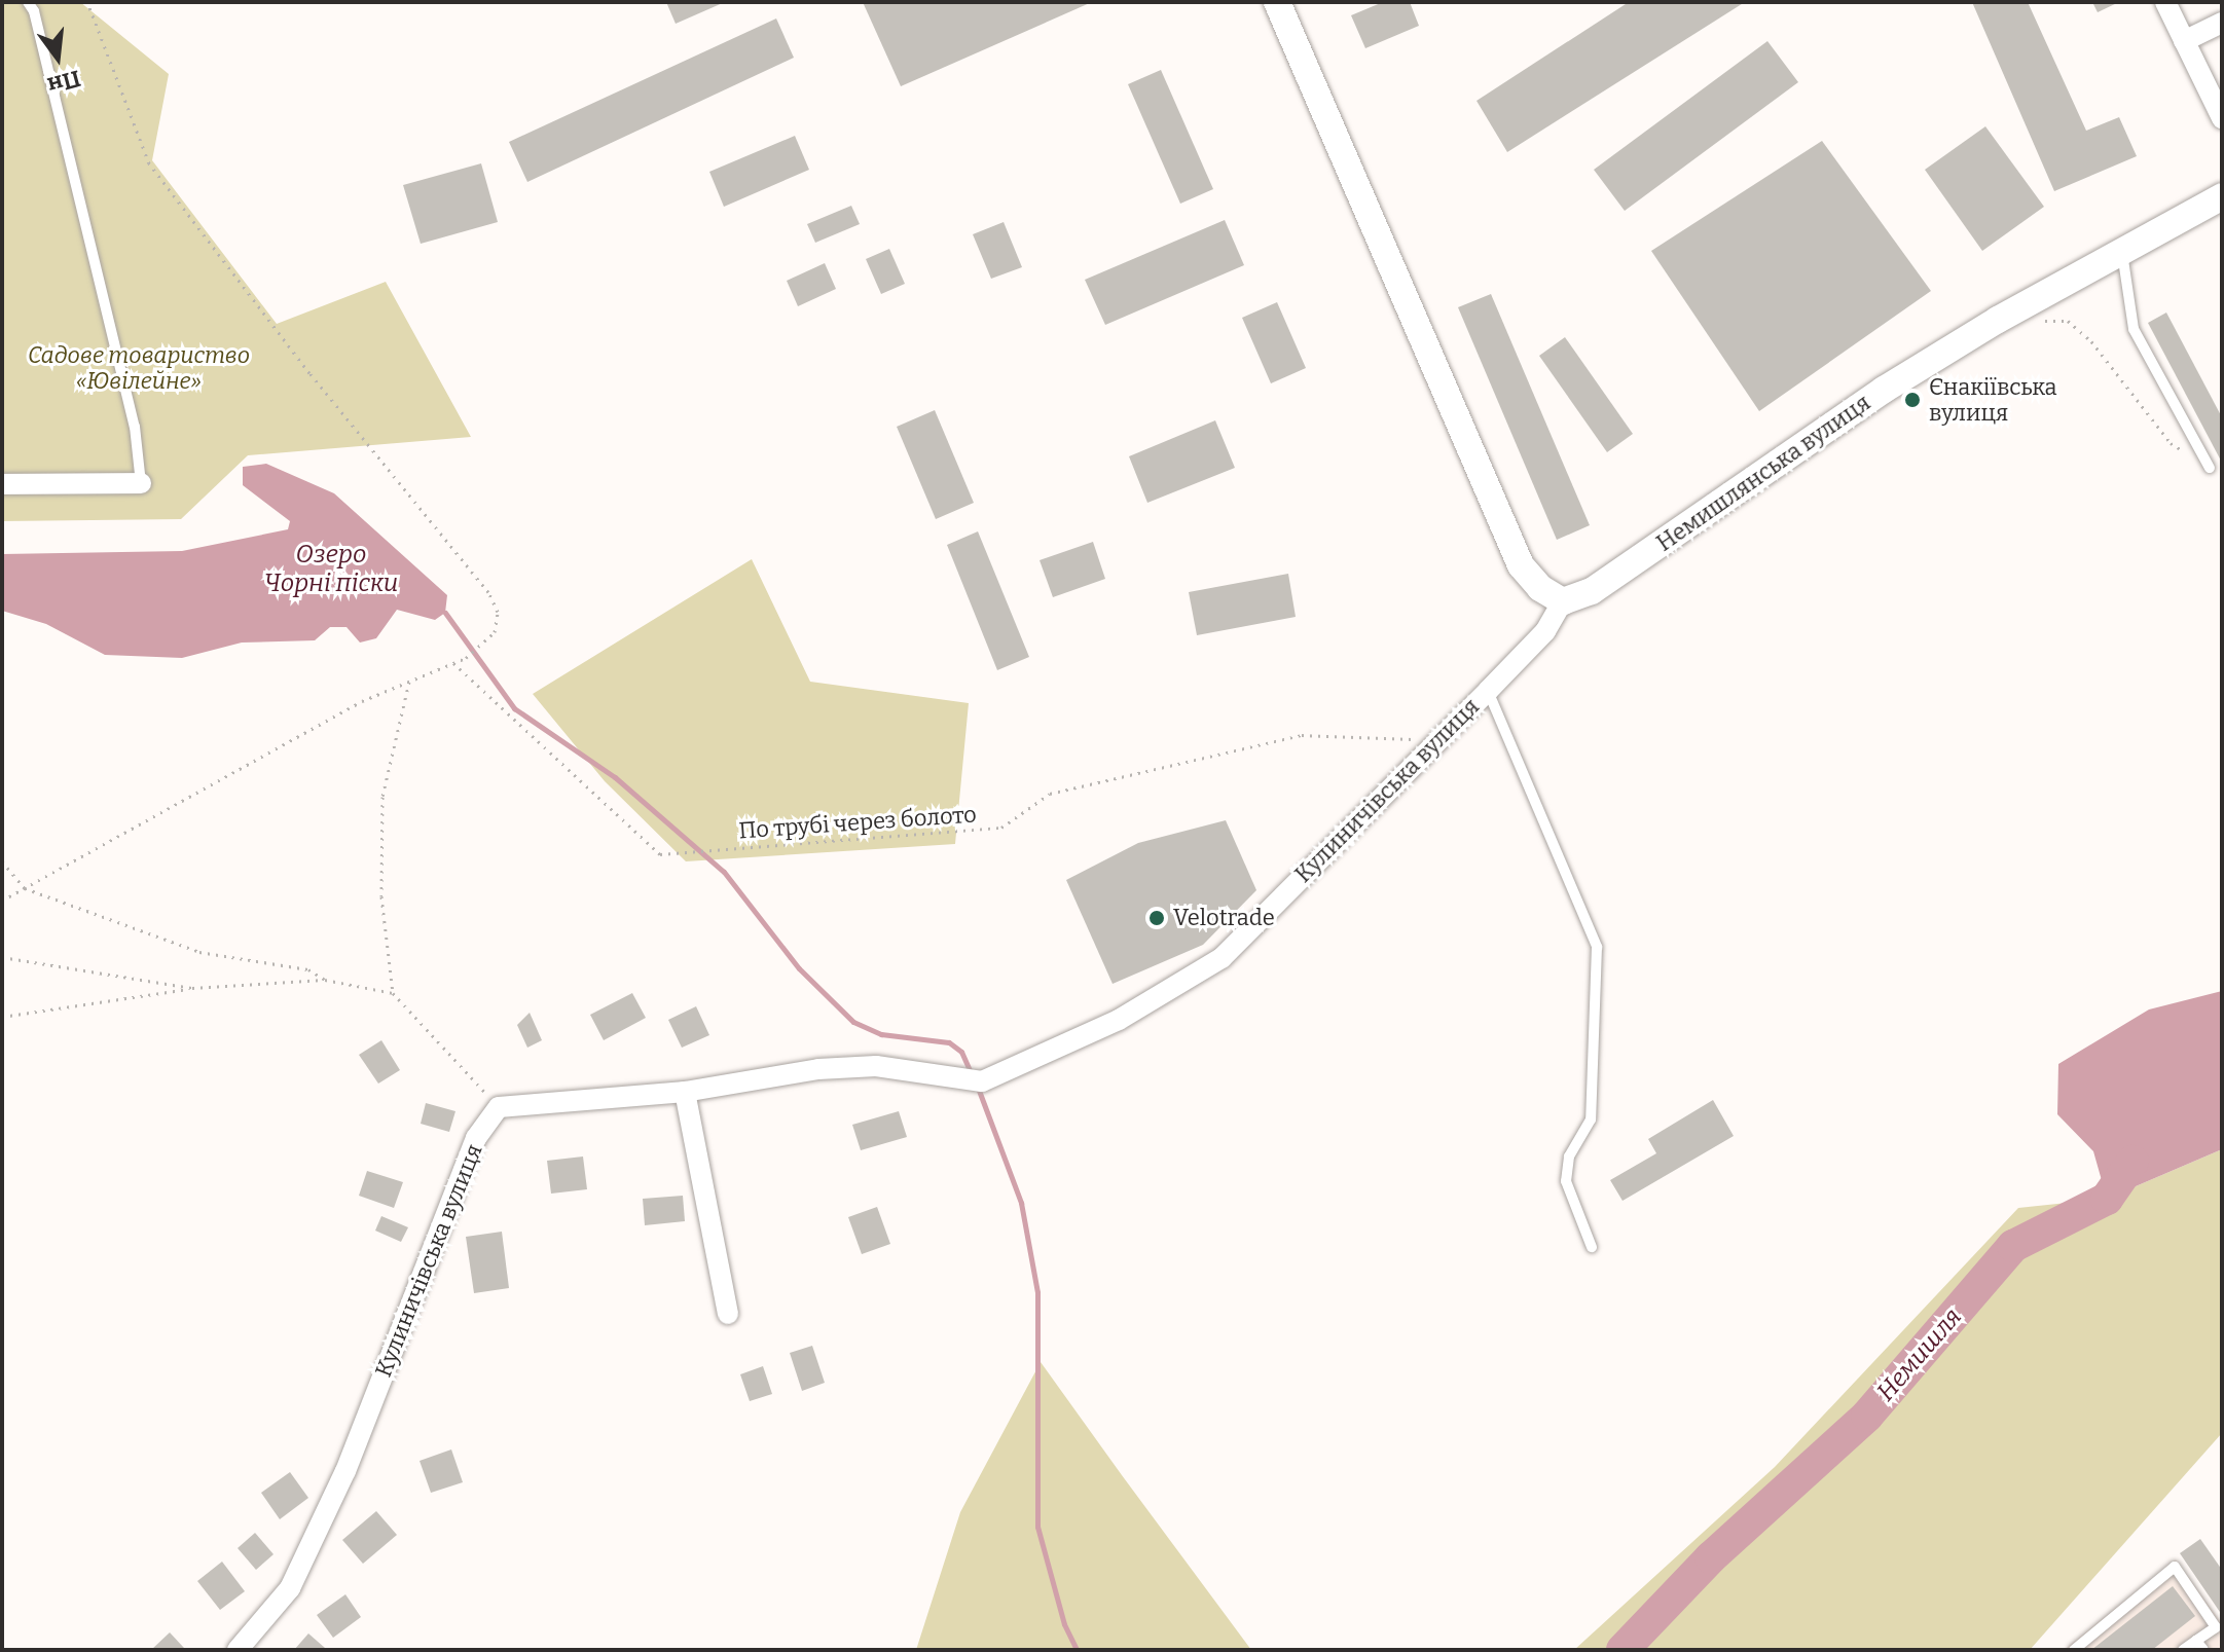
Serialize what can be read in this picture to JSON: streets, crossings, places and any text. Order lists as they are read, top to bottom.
{
  "streets": {
    "street": ["Немишлянська вулиця", "Кулиничівська вулиця"],
    "path": ["По трубі через болото"]
  },
  "crossings": [
    ["Немишлянська вулиця", "Кулиничівська вулиця"],
    ["Кулиничівська вулиця", "По трубі через болото"]
  ],
  "water": ["Озеро Чорні піски", "Немишля"],
  "parks": ["Садове товариство «Ювілейне»"],
  "places": ["Єнакіївська вулиця", "Velotrade"],
  "north": "bottom"
}
